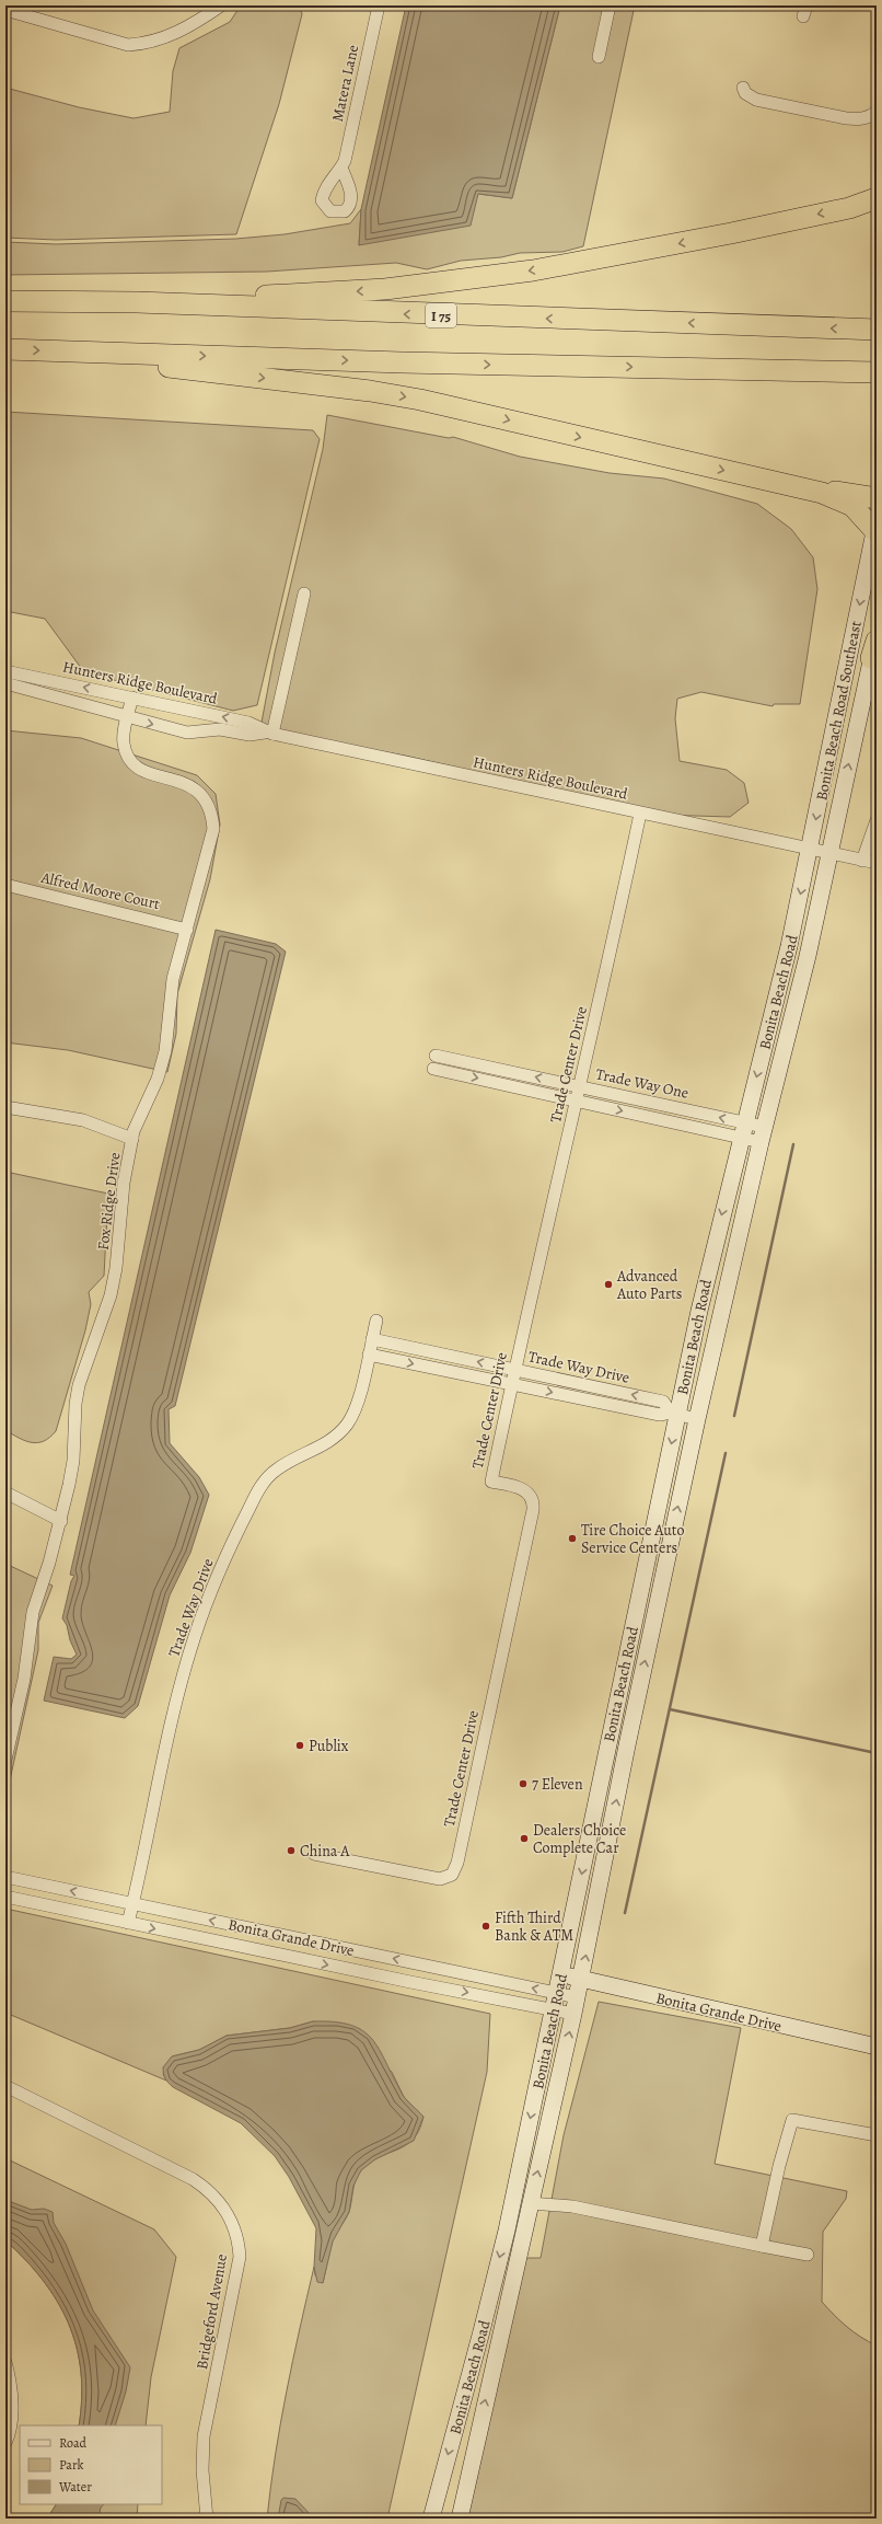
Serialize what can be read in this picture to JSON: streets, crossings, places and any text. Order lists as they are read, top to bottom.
{
  "streets": {
    "highway": ["I 75"],
    "street": [
      "Matera Lane",
      "Hunters Ridge Boulevard",
      "Bonita Beach Road Southeast",
      "Alfred Moore Court",
      "Bonita Beach Road",
      "Trade Center Drive",
      "Trade Way One",
      "Fox Ridge Drive",
      "Trade Way Drive",
      "Bonita Grande Drive",
      "Bridgeford Avenue"
    ]
  },
  "crossings": [
    ["Hunters Ridge Boulevard", "Bonita Beach Road Southeast"],
    ["Hunters Ridge Boulevard", "Bonita Beach Road"],
    ["Hunters Ridge Boulevard", "Trade Center Drive"],
    ["Hunters Ridge Boulevard", "Fox Ridge Drive"],
    ["Bonita Beach Road Southeast", "Bonita Beach Road"],
    ["Alfred Moore Court", "Fox Ridge Drive"],
    ["Bonita Beach Road", "Trade Way One"],
    ["Bonita Beach Road", "Trade Way Drive"],
    ["Bonita Beach Road", "Bonita Grande Drive"],
    ["Trade Center Drive", "Trade Way One"],
    ["Trade Center Drive", "Trade Way Drive"],
    ["Trade Way Drive", "Bonita Grande Drive"]
  ],
  "places": [
    "Advanced Auto Parts",
    "Tire Choice Auto Service Centers",
    "Publix",
    "7 Eleven",
    "Dealers Choice Complete Car",
    "China A",
    "Fifth Third Bank & ATM"
  ],
  "legend": ["Road", "Park", "Water"]
}
